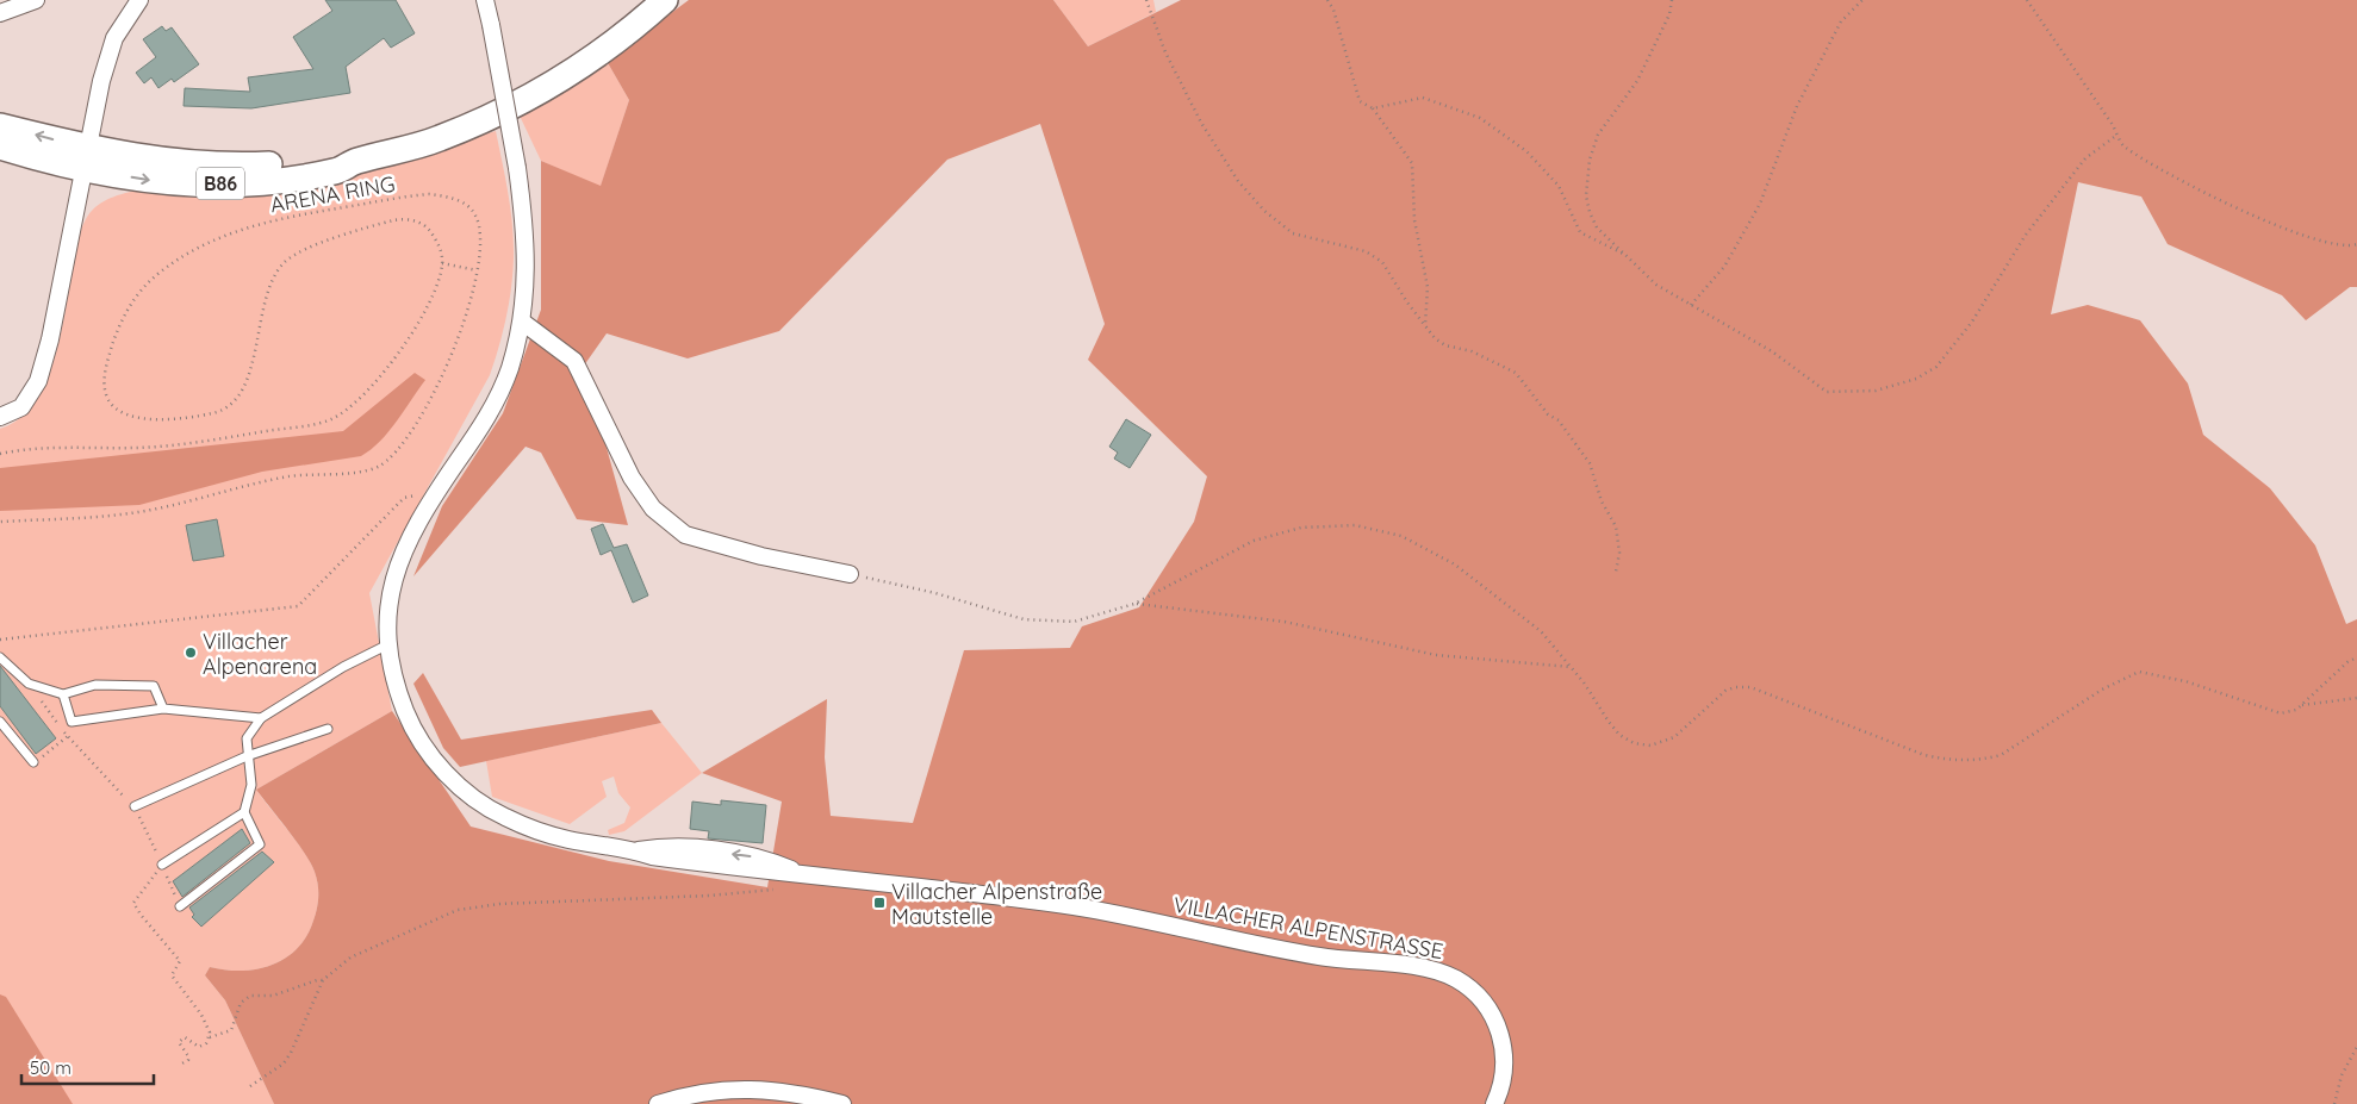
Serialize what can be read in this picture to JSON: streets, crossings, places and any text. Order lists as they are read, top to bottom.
{
  "streets": {
    "main road": ["B86"],
    "street": ["VILLACHER ALPENSTRASSE"],
    "path": ["ARENA RING"]
  },
  "places": {
    "other": ["Villacher Alpenarena"],
    "transit": ["Villacher Alpenstraße Mautstelle"]
  },
  "scale_bar": "50 m"
}
